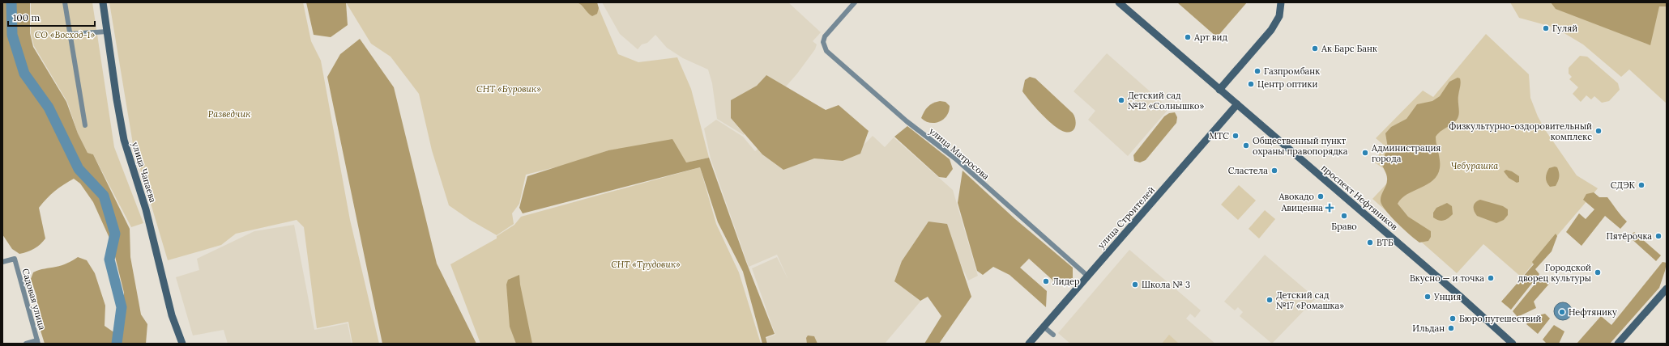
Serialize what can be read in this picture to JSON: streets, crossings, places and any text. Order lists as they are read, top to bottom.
{
  "streets": {
    "street": [
      "улица Матросова",
      "улица Чапаева",
      "проспект Нефтяников",
      "улица Строителей",
      "Садовая улица"
    ]
  },
  "crossings": [
    ["улица Матросова", "улица Строителей"],
    ["проспект Нефтяников", "улица Строителей"]
  ],
  "parks": [
    "СО «Восход-1»",
    "СНТ «Буровик»",
    "Разведчик",
    "Чебурашка",
    "СНТ «Трудовик»"
  ],
  "places": {
    "other": [
      "Гуляй",
      "Арт вид",
      "Ак Барс Банк",
      "Газпромбанк",
      "Центр оптики",
      "Детский сад №12 «Солнышко»",
      "Физкультурно-оздоровительный комплекс",
      "МТС",
      "Общественный пункт охраны правопорядка",
      "Администрация города",
      "Сластела",
      "СДЭК",
      "Авокадо",
      "Браво",
      "Пятёрочка",
      "ВТБ",
      "Городской дворец культуры",
      "Вкусно — и точка",
      "Лидер",
      "Школа № 3",
      "Унция",
      "Детский сад №17 «Ромашка»",
      "Нефтянику",
      "Бюро путешествий",
      "Ильдан"
    ],
    "health": ["Авиценна"]
  },
  "scale_bar": "100 m"
}
